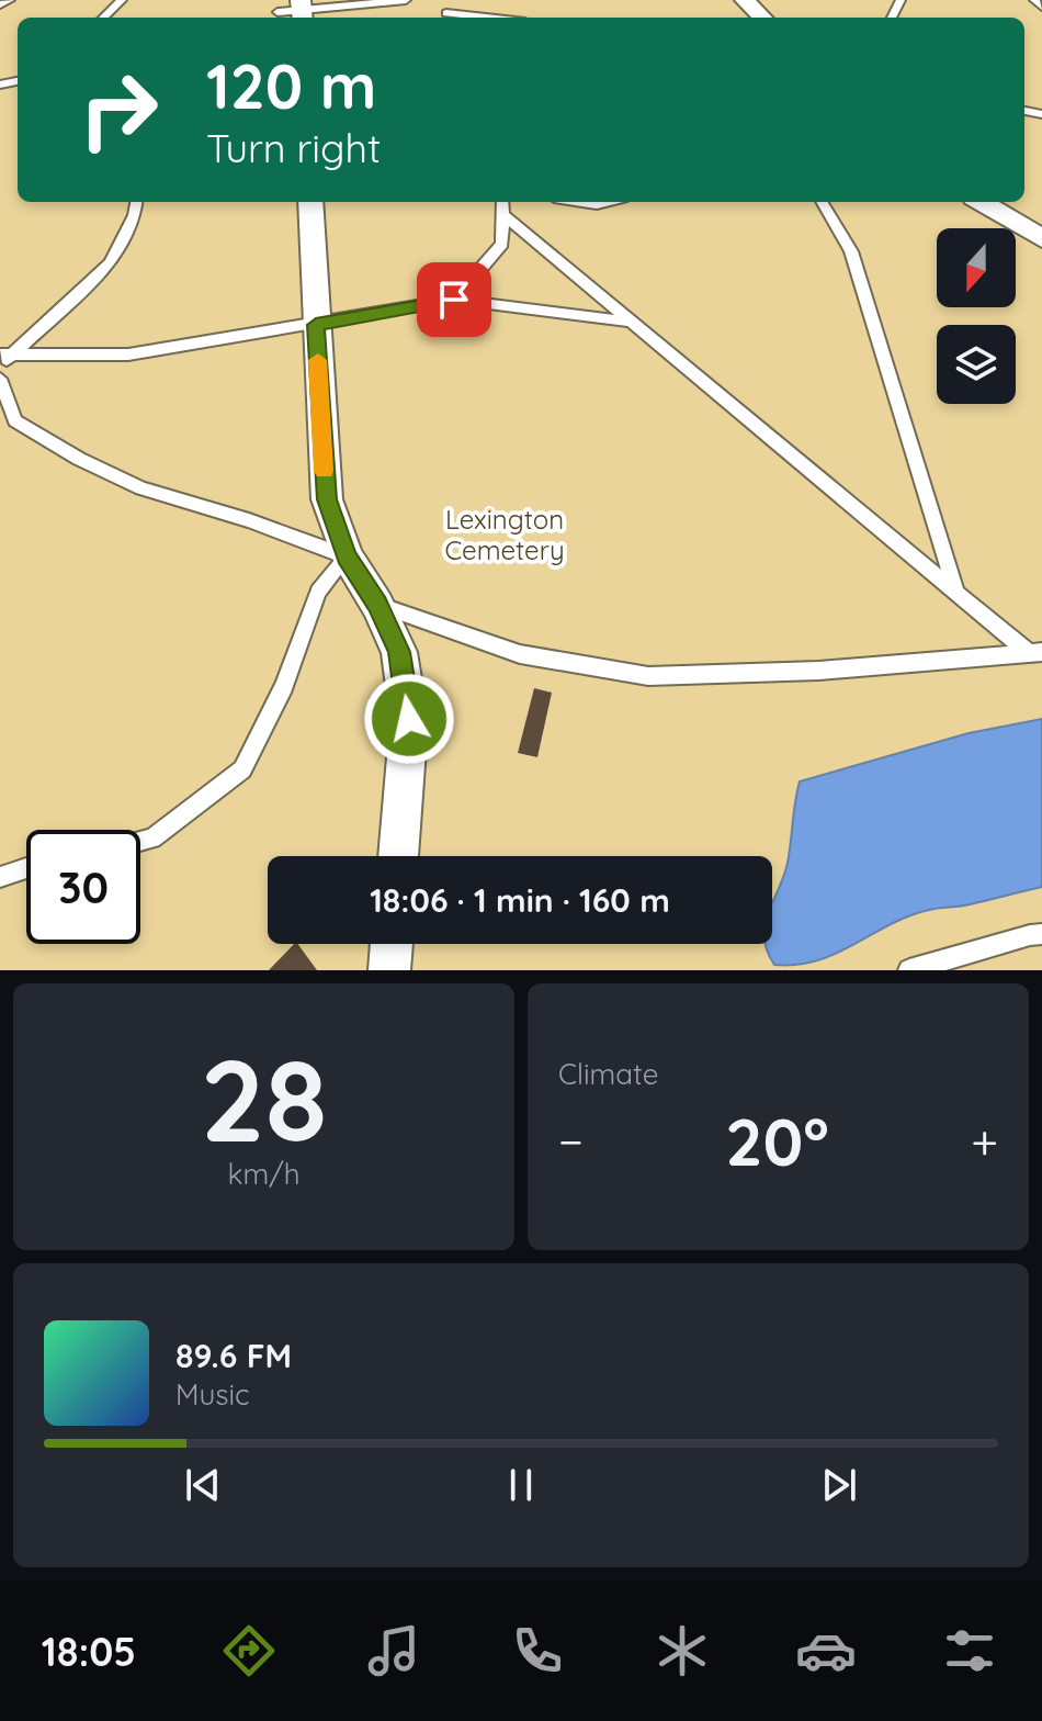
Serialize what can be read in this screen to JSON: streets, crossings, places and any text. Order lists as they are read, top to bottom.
{
  "parks": ["Lexington Cemetery"],
  "north": "bottom",
  "page": {
    "turn": ["120 m", "Turn right"],
    "limit": "30",
    "trip": "18:06 · 1 min · 160 m",
    "tile": [
      ["28", "km/h"],
      "Climate"
    ],
    "heat": ["−", "20°", "+"],
    "song": ["89.6 FM", "Music"],
    "tabs": "18:05"
  }
}
